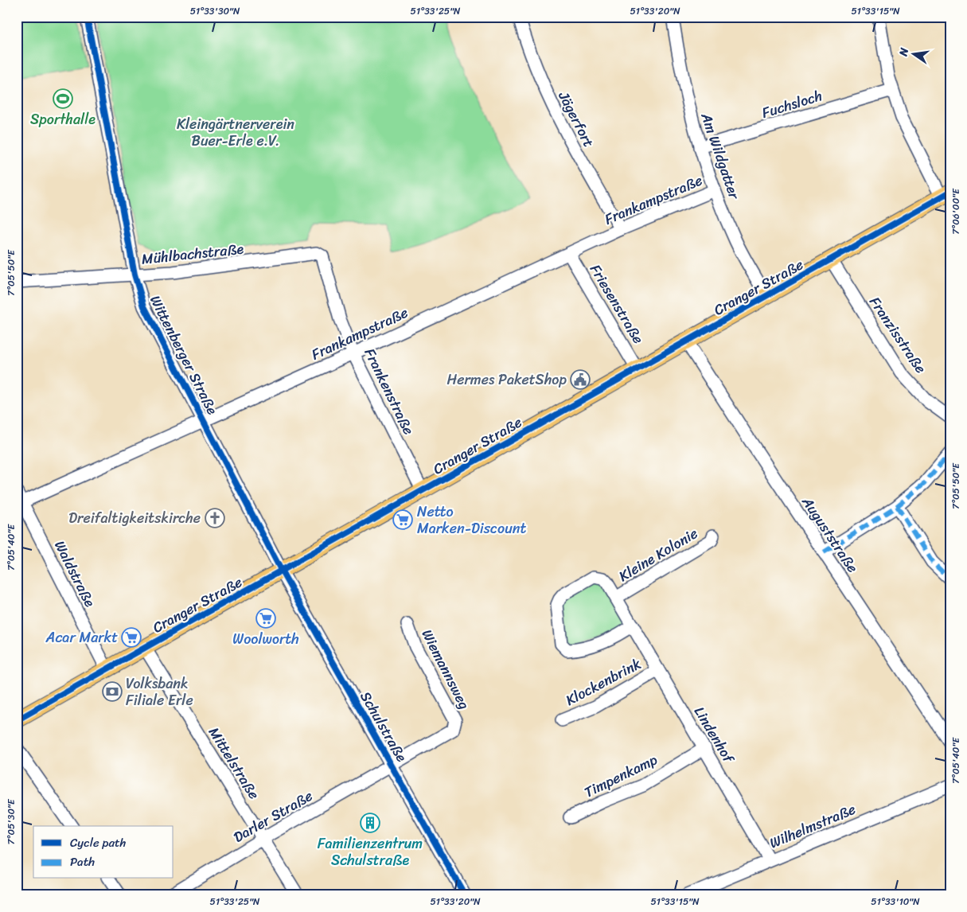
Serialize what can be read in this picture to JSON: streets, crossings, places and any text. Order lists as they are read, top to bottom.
{
  "streets": {
    "main road": ["Cranger Straße"],
    "street": [
      "Fuchsloch",
      "Jägerfort",
      "Am Wildgatter",
      "Frankampstraße",
      "Mühlbachstraße",
      "Friesenstraße",
      "Franzisstraße",
      "Wittenberger Straße",
      "Frankenstraße",
      "Auguststraße",
      "Kleine Kolonie",
      "Waldstraße",
      "Wiemannsweg",
      "Klockenbrink",
      "Schulstraße",
      "Lindenhof",
      "Mittelstraße",
      "Timpenkamp",
      "Darler Straße",
      "Wilhelmstraße"
    ]
  },
  "crossings": [
    ["Fuchsloch", "Am Wildgatter"],
    ["Jägerfort", "Frankampstraße"],
    ["Am Wildgatter", "Frankampstraße"],
    ["Am Wildgatter", "Cranger Straße"],
    ["Frankampstraße", "Friesenstraße"],
    ["Frankampstraße", "Wittenberger Straße"],
    ["Frankampstraße", "Frankenstraße"],
    ["Frankampstraße", "Waldstraße"],
    ["Mühlbachstraße", "Wittenberger Straße"],
    ["Mühlbachstraße", "Frankenstraße"],
    ["Cranger Straße", "Friesenstraße"],
    ["Cranger Straße", "Franzisstraße"],
    ["Cranger Straße", "Wittenberger Straße"],
    ["Cranger Straße", "Frankenstraße"],
    ["Cranger Straße", "Auguststraße"],
    ["Cranger Straße", "Waldstraße"],
    ["Cranger Straße", "Schulstraße"],
    ["Cranger Straße", "Mittelstraße"],
    ["Wittenberger Straße", "Schulstraße"],
    ["Kleine Kolonie", "Lindenhof"],
    ["Wiemannsweg", "Schulstraße"],
    ["Wiemannsweg", "Darler Straße"],
    ["Klockenbrink", "Lindenhof"],
    ["Schulstraße", "Darler Straße"],
    ["Lindenhof", "Timpenkamp"],
    ["Lindenhof", "Wilhelmstraße"],
    ["Mittelstraße", "Darler Straße"]
  ],
  "parks": ["Kleingärtnerverein Buer-Erle e.V."],
  "places": {
    "sports": ["Sporthalle"],
    "public building": ["Hermes PaketShop"],
    "church": ["Dreifaltigkeitskirche"],
    "supermarket": ["Netto Marken-Discount", "Woolworth", "Acar Markt"],
    "bank": ["Volksbank Filiale Erle"],
    "building": ["Familienzentrum Schulstraße"]
  },
  "legend": ["Cycle path", "Path"],
  "north": "left",
  "coordinates": [
    "51°33'30\"N",
    "51°33'25\"N",
    "51°33'20\"N",
    "51°33'15\"N",
    "7°06'00\"E",
    "7°05'50\"E",
    "7°05'40\"E",
    "7°05'30\"E",
    "51°33'10\"N"
  ]
}
